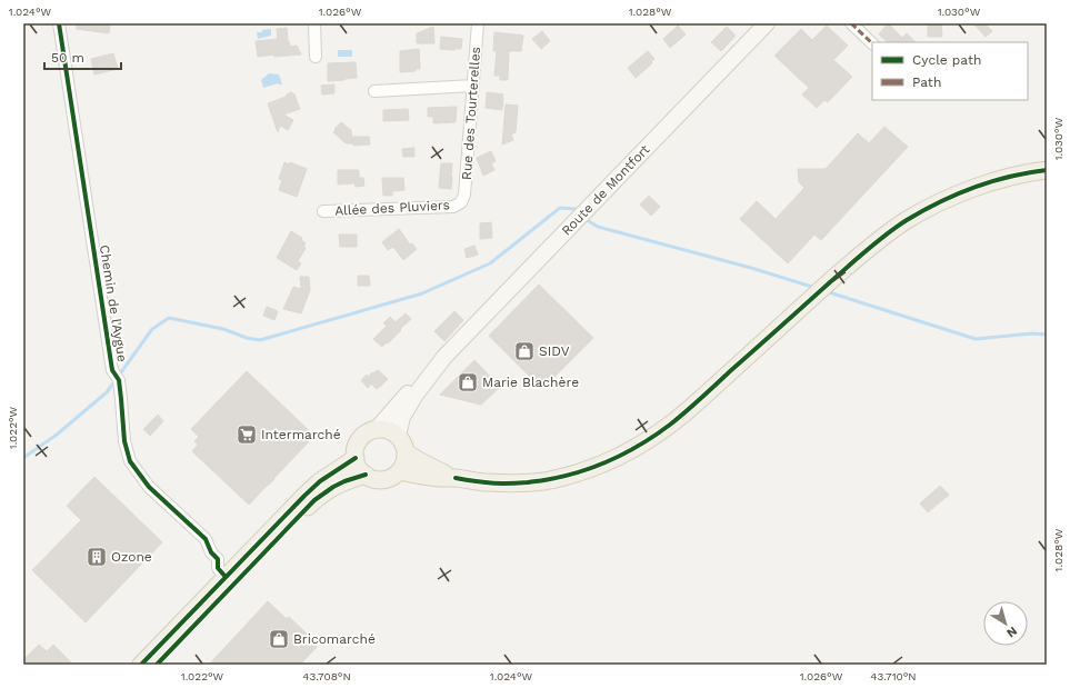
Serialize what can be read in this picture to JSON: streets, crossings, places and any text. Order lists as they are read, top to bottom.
{
  "streets": {
    "main road": ["Route de Montfort"],
    "street": ["Rue des Tourterelles", "Allée des Pluviers", "Chemin de l'Aygue"]
  },
  "crossings": [
    ["Rue des Tourterelles", "Allée des Pluviers"]
  ],
  "places": {
    "shop": ["SIDV", "Marie Blachère", "Bricomarché"],
    "supermarket": ["Intermarché"],
    "building": ["Ozone"]
  },
  "legend": ["Cycle path", "Path"],
  "scale_bar": "50 m",
  "north": "bottom right",
  "coordinates": [
    "1.024°W",
    "1.026°W",
    "1.028°W",
    "1.030°W",
    "1.022°W",
    "43.708°N",
    "43.710°N"
  ]
}
